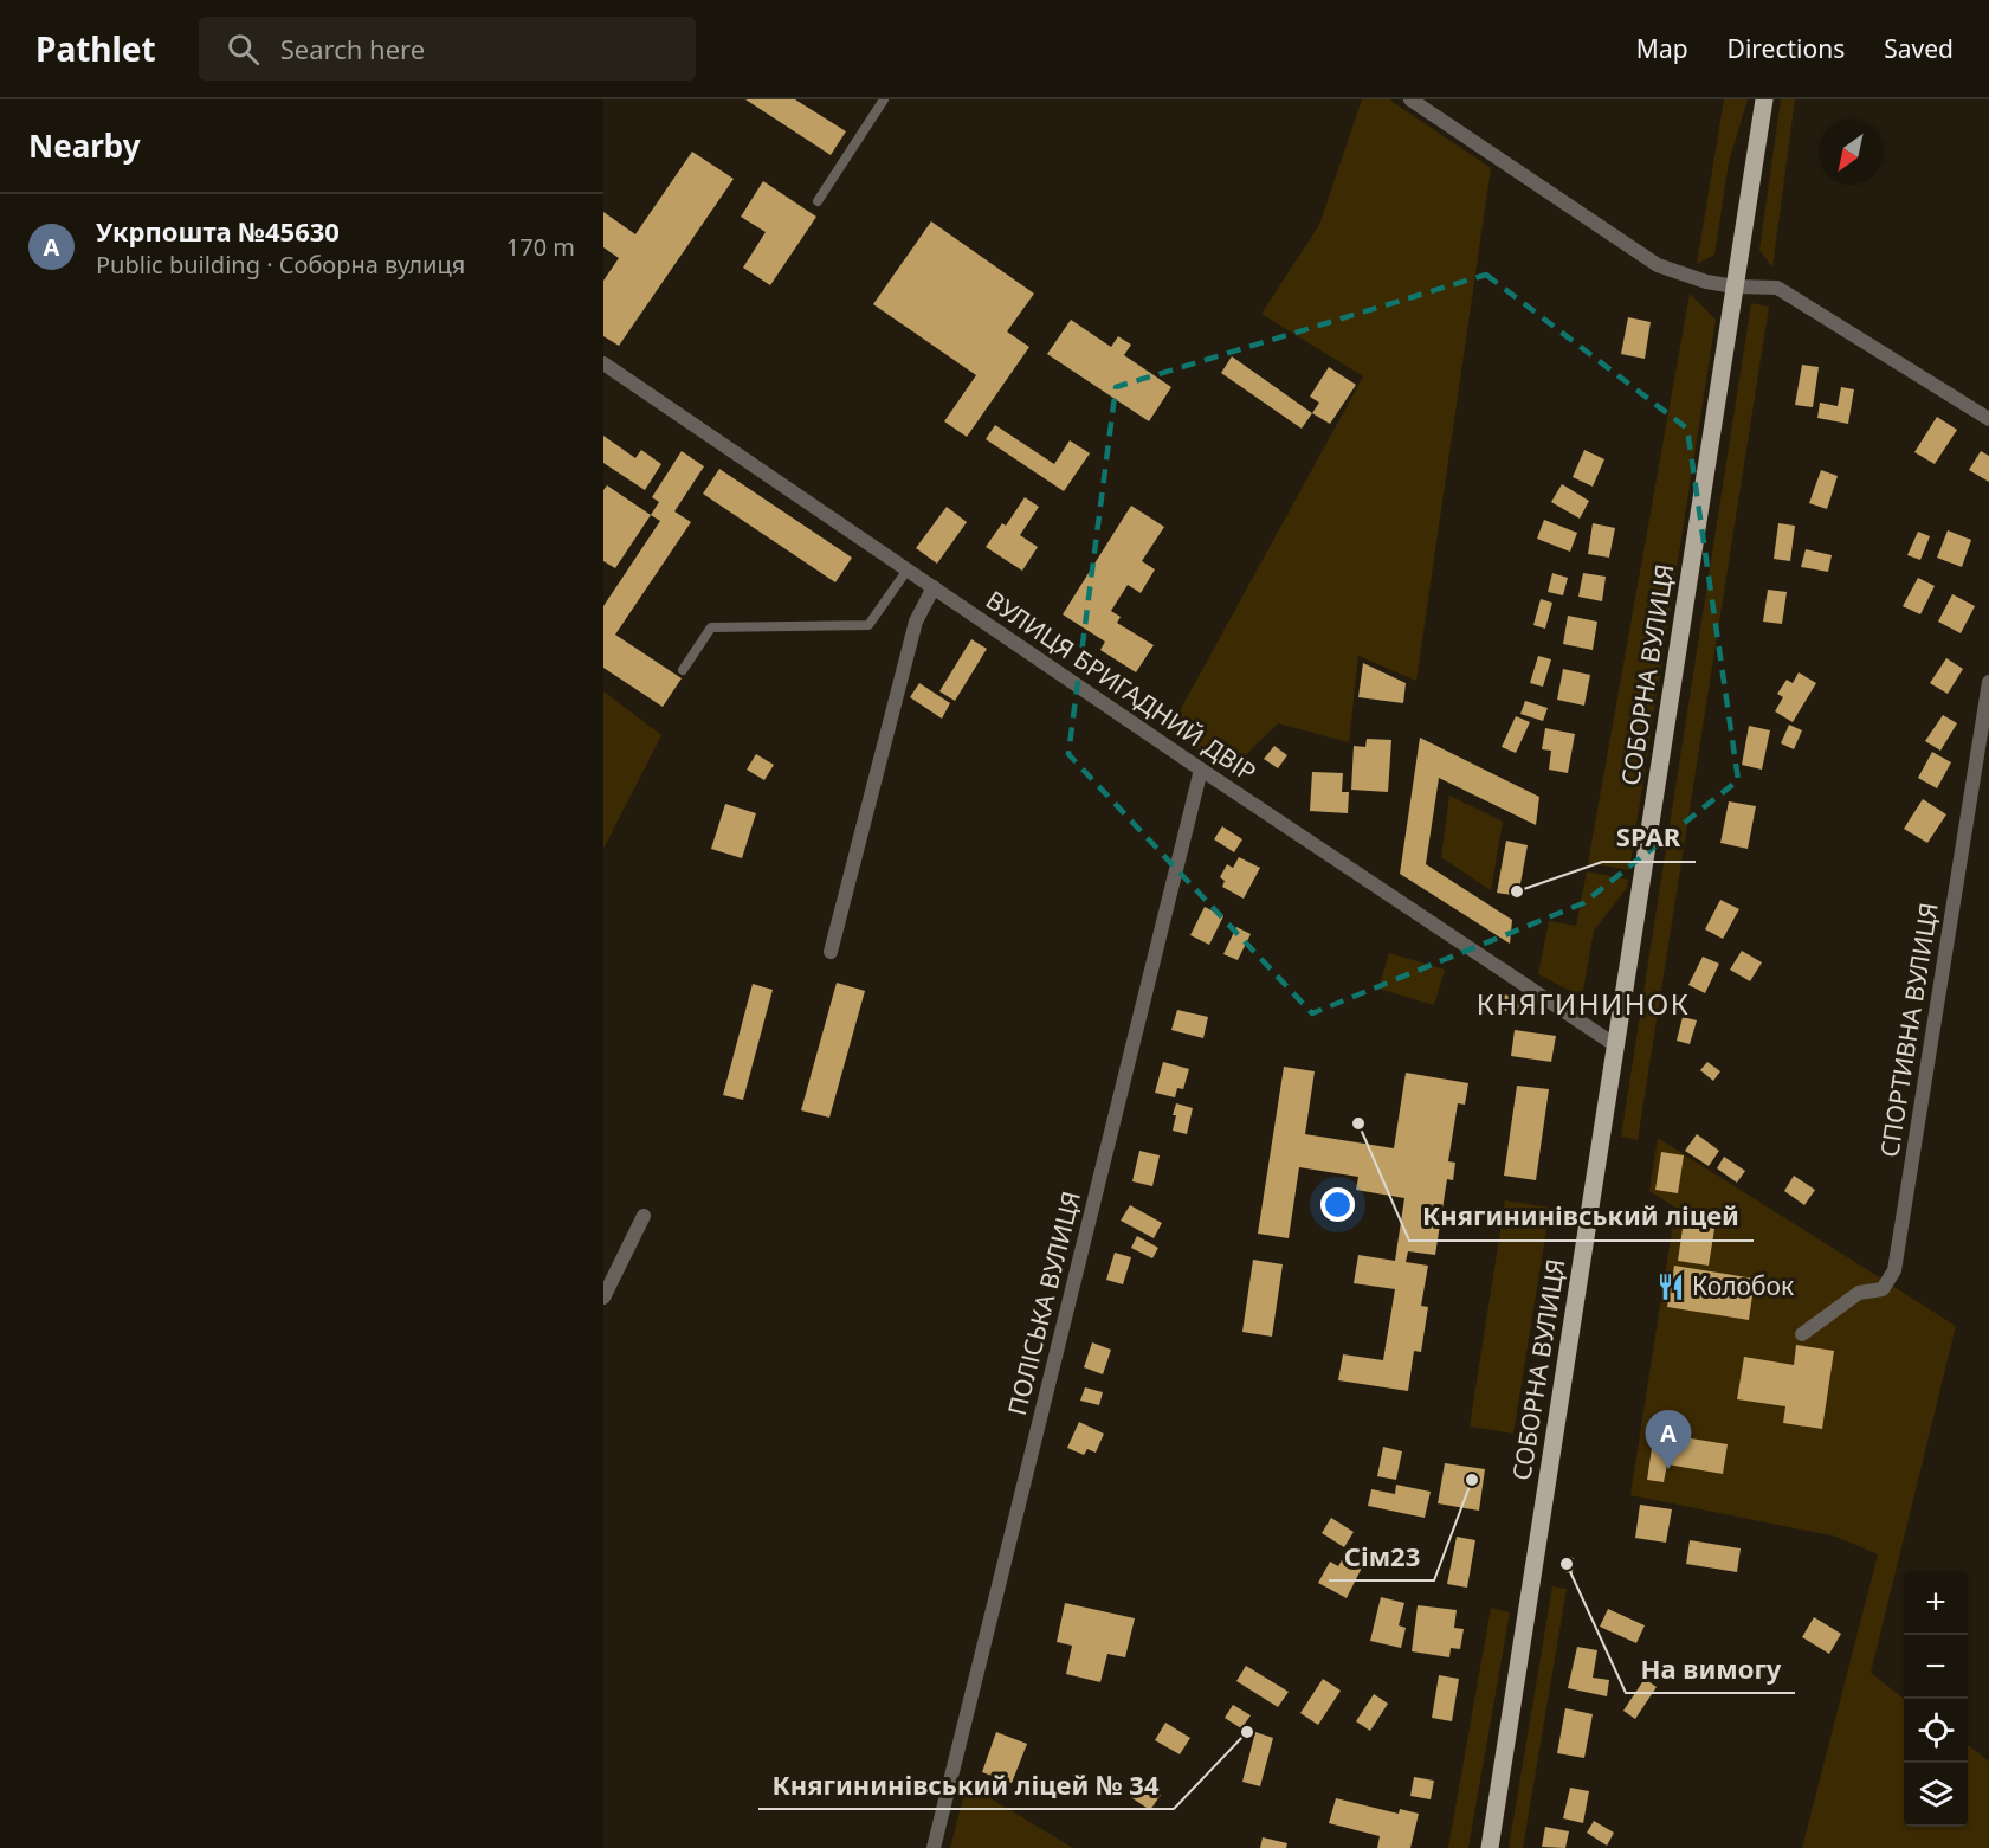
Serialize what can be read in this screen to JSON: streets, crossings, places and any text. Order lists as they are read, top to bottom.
{
  "streets": {
    "main road": ["СОБОРНА ВУЛИЦЯ"],
    "street": ["ВУЛИЦЯ БРИГАДНИЙ ДВІР", "СПОРТИВНА ВУЛИЦЯ", "ПОЛІСЬКА ВУЛИЦЯ"]
  },
  "crossings": [
    ["СОБОРНА ВУЛИЦЯ", "ВУЛИЦЯ БРИГАДНИЙ ДВІР"],
    ["ВУЛИЦЯ БРИГАДНИЙ ДВІР", "ПОЛІСЬКА ВУЛИЦЯ"]
  ],
  "districts": ["КНЯГИНИНОК"],
  "places": {
    "other": [
      "SPAR",
      "Княгининівський ліцей",
      "Сім23",
      "На вимогу",
      "Княгининівський ліцей № 34"
    ],
    "restaurant": ["Колобок"]
  },
  "north": "bottom left",
  "page": {
    "header": "Pathlet",
    "search": "Search here",
    "nav": ["Map", "Directions", "Saved"],
    "heading": "Nearby",
    "list": [
      {
        "mark": "A",
        "name": "Укрпошта №45630",
        "note": "Public building · Соборна вулиця",
        "value": "170 m"
      }
    ],
    "pins": "A",
    "map_buttons": ["+", "−"]
  }
}
